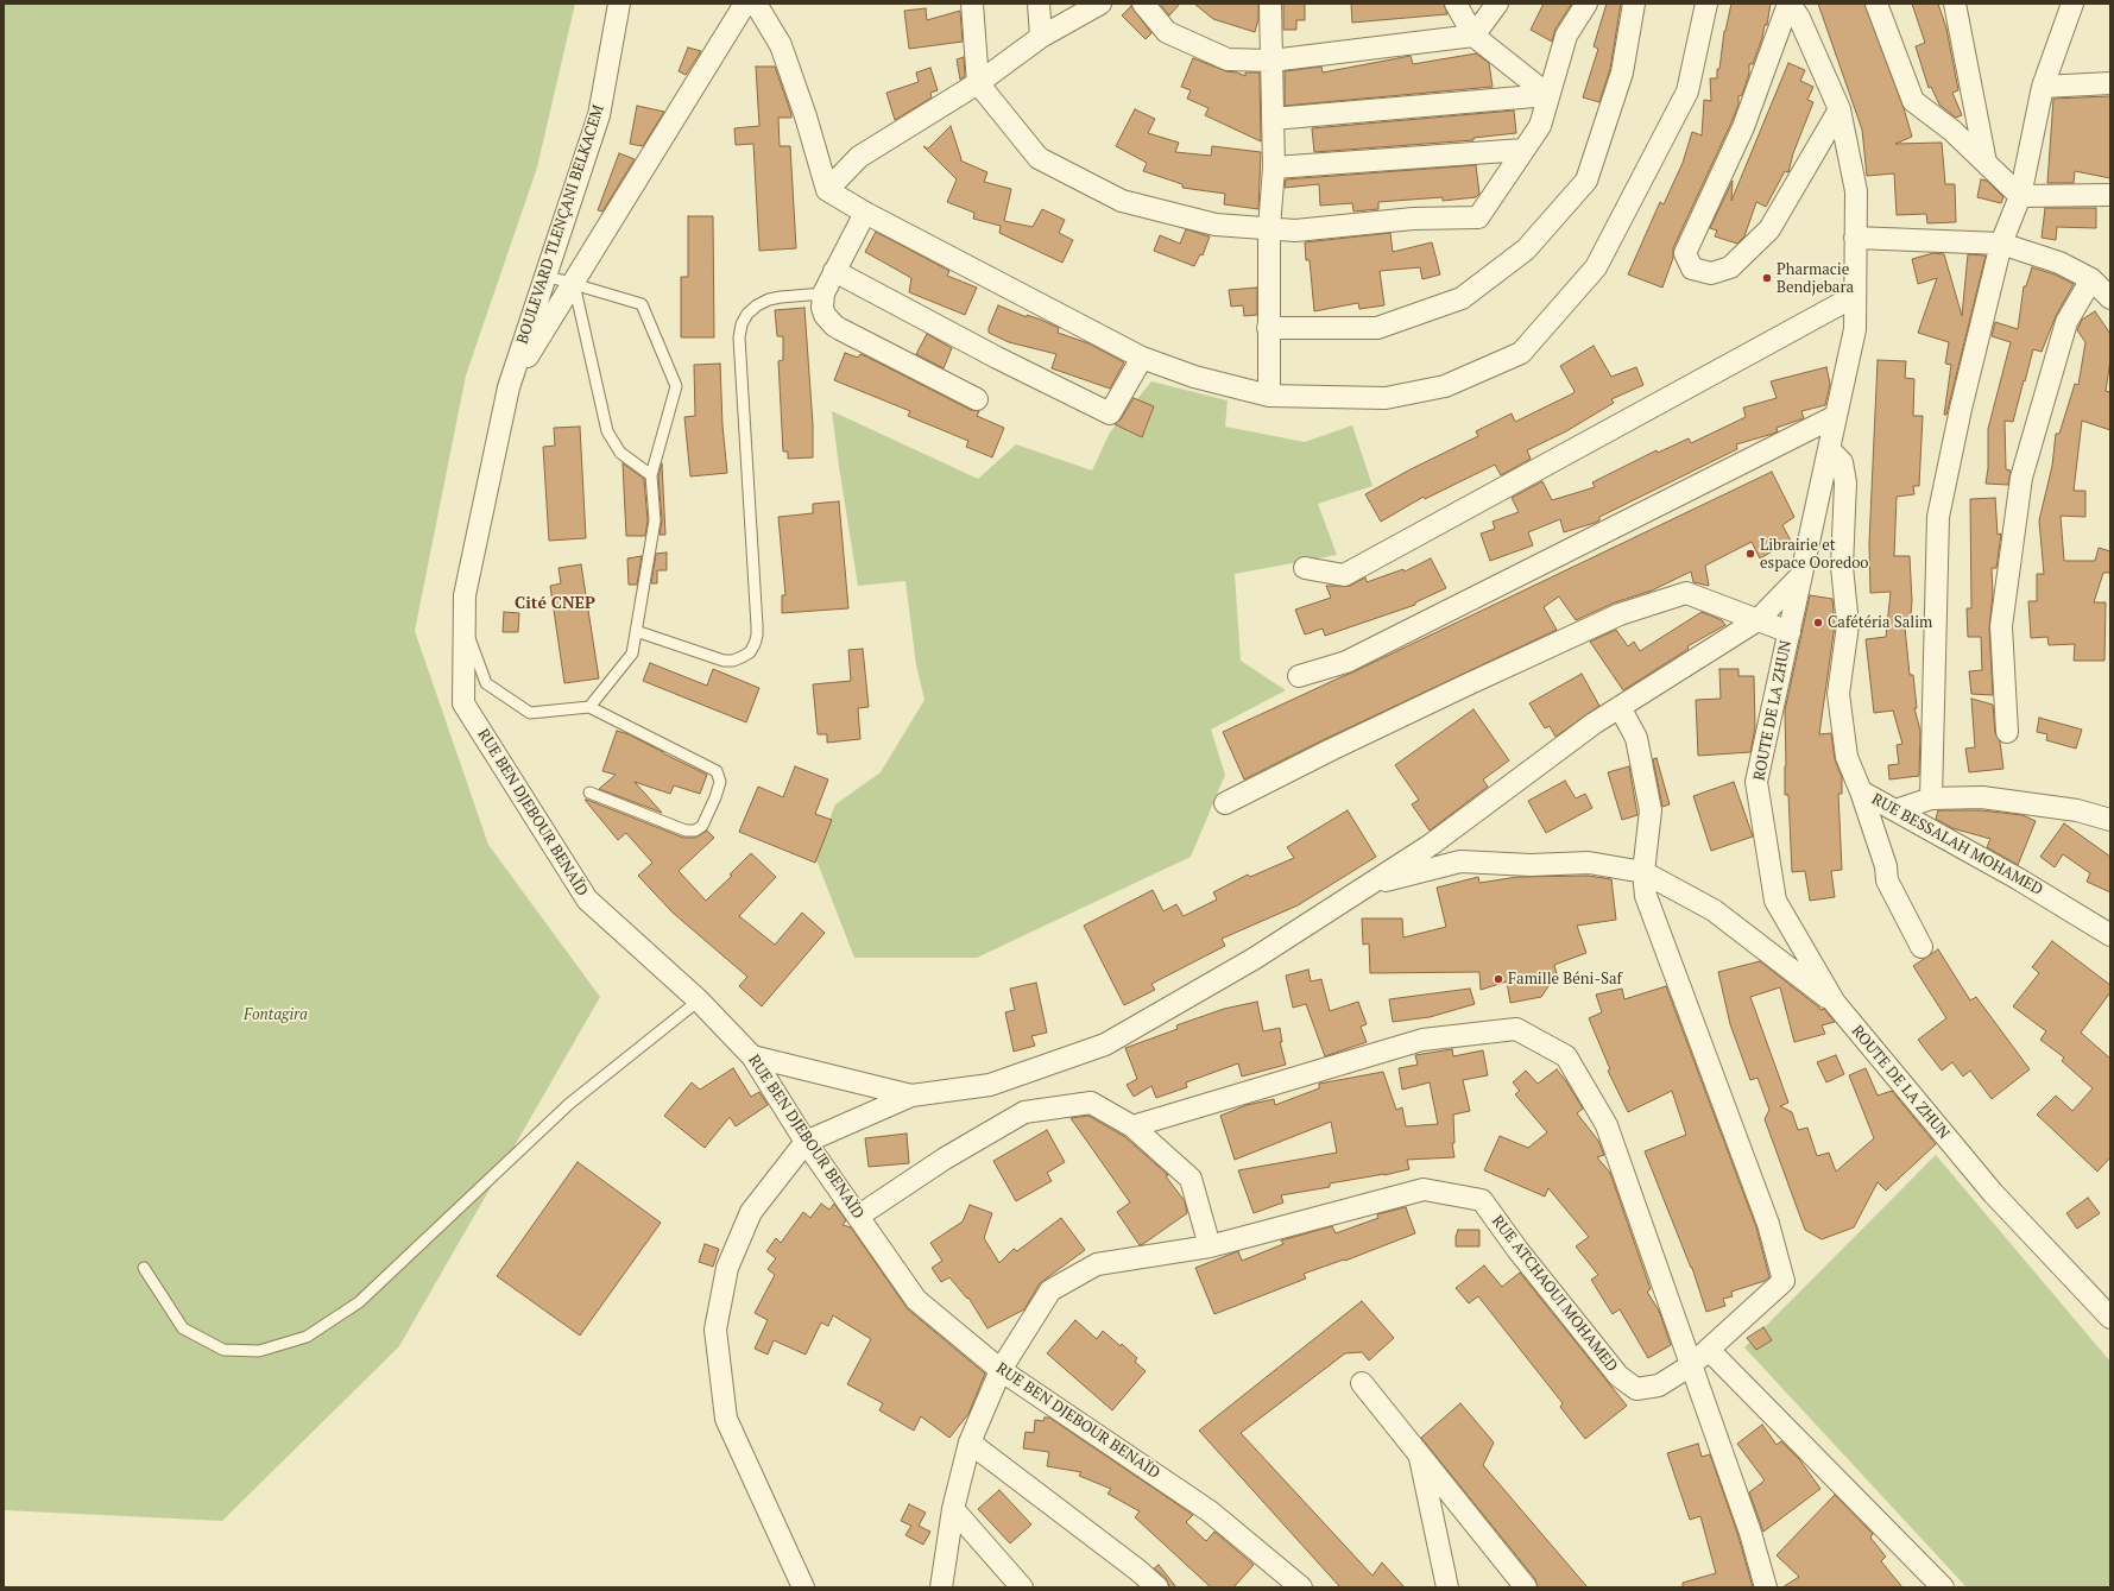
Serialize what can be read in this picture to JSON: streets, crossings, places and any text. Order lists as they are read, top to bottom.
{
  "streets": {
    "street": [
      "BOULEVARD TLENÇANI BELKACEM",
      "ROUTE DE LA ZHUN",
      "RUE BEN DJEBOUR BENAÏD",
      "RUE BESSALAH MOHAMED",
      "RUE ATCHAOUI MOHAMED"
    ]
  },
  "crossings": [
    ["BOULEVARD TLENÇANI BELKACEM", "RUE BEN DJEBOUR BENAÏD"],
    ["ROUTE DE LA ZHUN", "RUE BESSALAH MOHAMED"],
    ["RUE BEN DJEBOUR BENAÏD", "RUE ATCHAOUI MOHAMED"]
  ],
  "districts": ["Cité CNEP"],
  "parks": ["Fontagira"],
  "places": [
    "Pharmacie Bendjebara",
    "Librairie et espace Ooredoo",
    "Cafétéria Salim",
    "Famille Béni-Saf"
  ]
}
